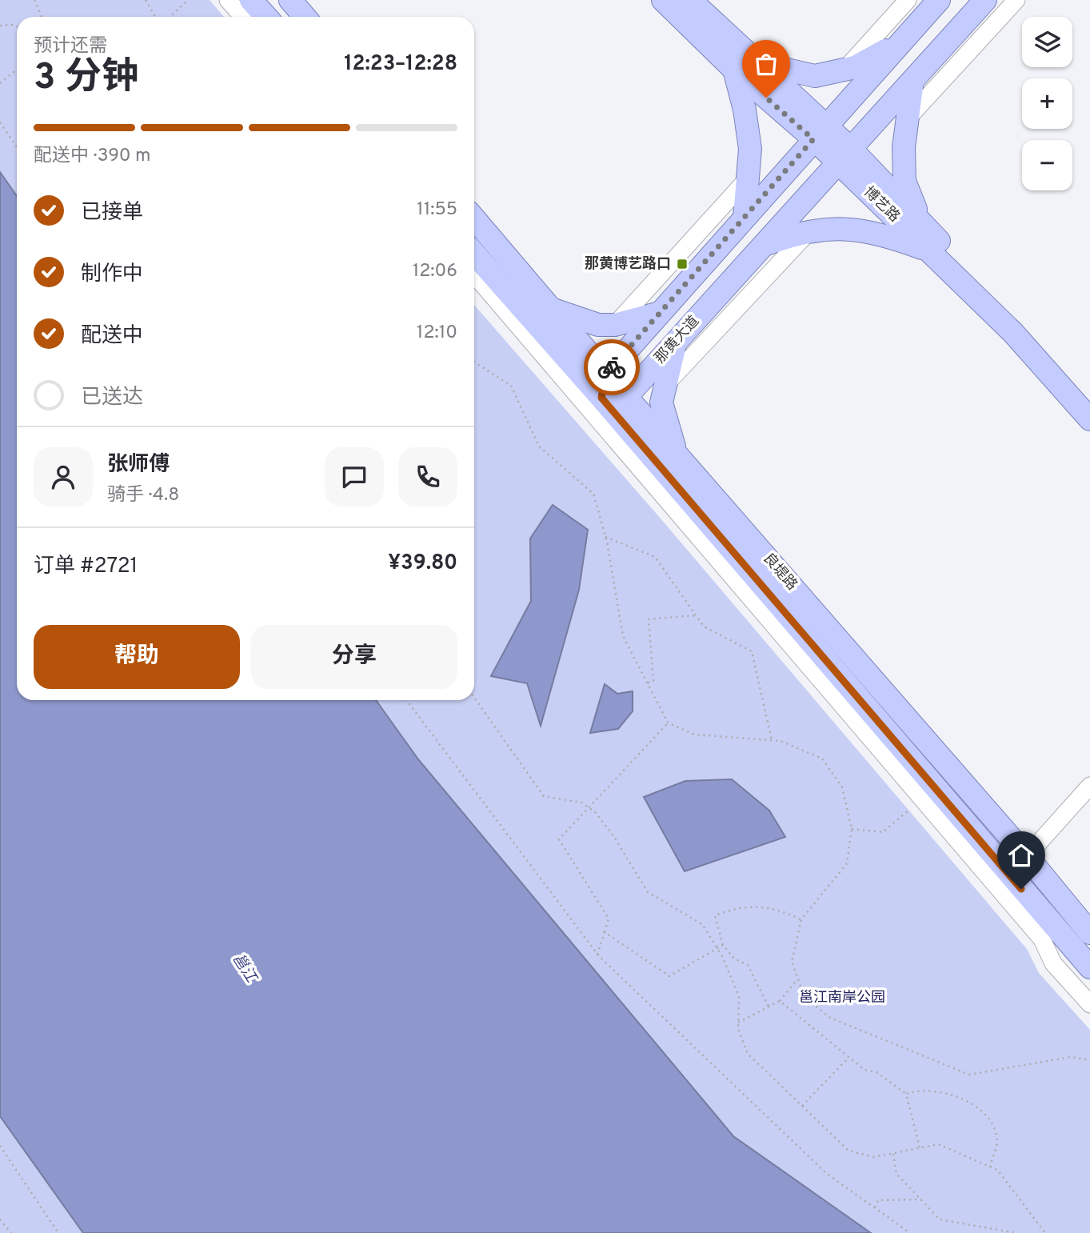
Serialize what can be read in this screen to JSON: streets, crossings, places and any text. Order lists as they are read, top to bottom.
{
  "streets": {
    "main road": ["博艺路", "那黄大道", "良堤路"]
  },
  "crossings": [
    ["博艺路", "那黄大道"],
    ["那黄大道", "良堤路"]
  ],
  "water": ["邕江"],
  "parks": ["邕江南岸公园"],
  "places": {
    "transit": ["那黄博艺路口"]
  },
  "page": {
    "map_buttons": ["+", "−"],
    "heading": ["3 分钟", "预计还需", "12:23–12:28"],
    "panel": [
      "张师傅",
      "骑手 · 4.8",
      "订单 #2721",
      "¥39.80"
    ],
    "bar": "配送中 · 390 m",
    "list": [
      ["已接单", "11:55"],
      ["制作中", "12:06"],
      ["配送中", "12:10"],
      "已送达"
    ],
    "buttons": ["帮助", "分享"]
  }
}
